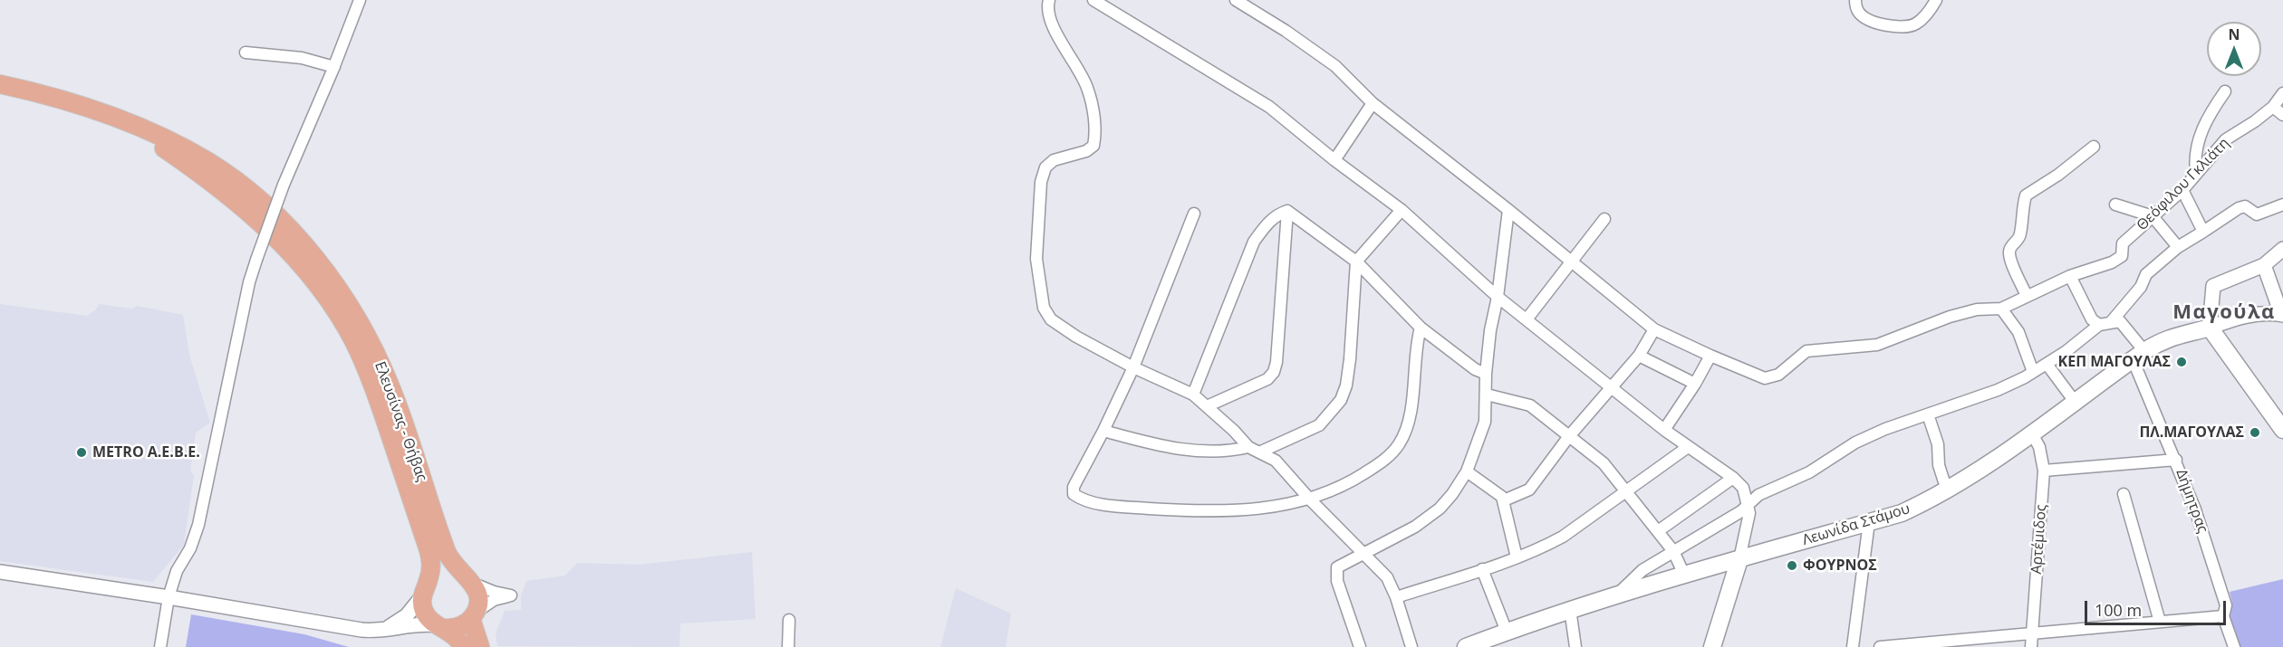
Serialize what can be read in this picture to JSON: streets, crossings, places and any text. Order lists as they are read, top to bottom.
{
  "streets": {
    "main road": ["Ελευσίνας - Θήβας", "Λεωνίδα Στάμου"],
    "street": ["Θεόφιλου Γκλιάτη", "Δήμητρας", "Αρτέμιδος"]
  },
  "crossings": [
    ["Δήμητρας", "Λεωνίδα Στάμου"],
    ["Λεωνίδα Στάμου", "Αρτέμιδος"]
  ],
  "districts": ["Μαγούλα"],
  "places": [
    "ΚΕΠ ΜΑΓΟΥΛΑΣ",
    "ΠΛ.ΜΑΓΟΥΛΑΣ",
    "METRO Α.Ε.Β.Ε.",
    "ΦΟΥΡΝΟΣ"
  ],
  "scale_bar": "100 m",
  "north": "top"
}
